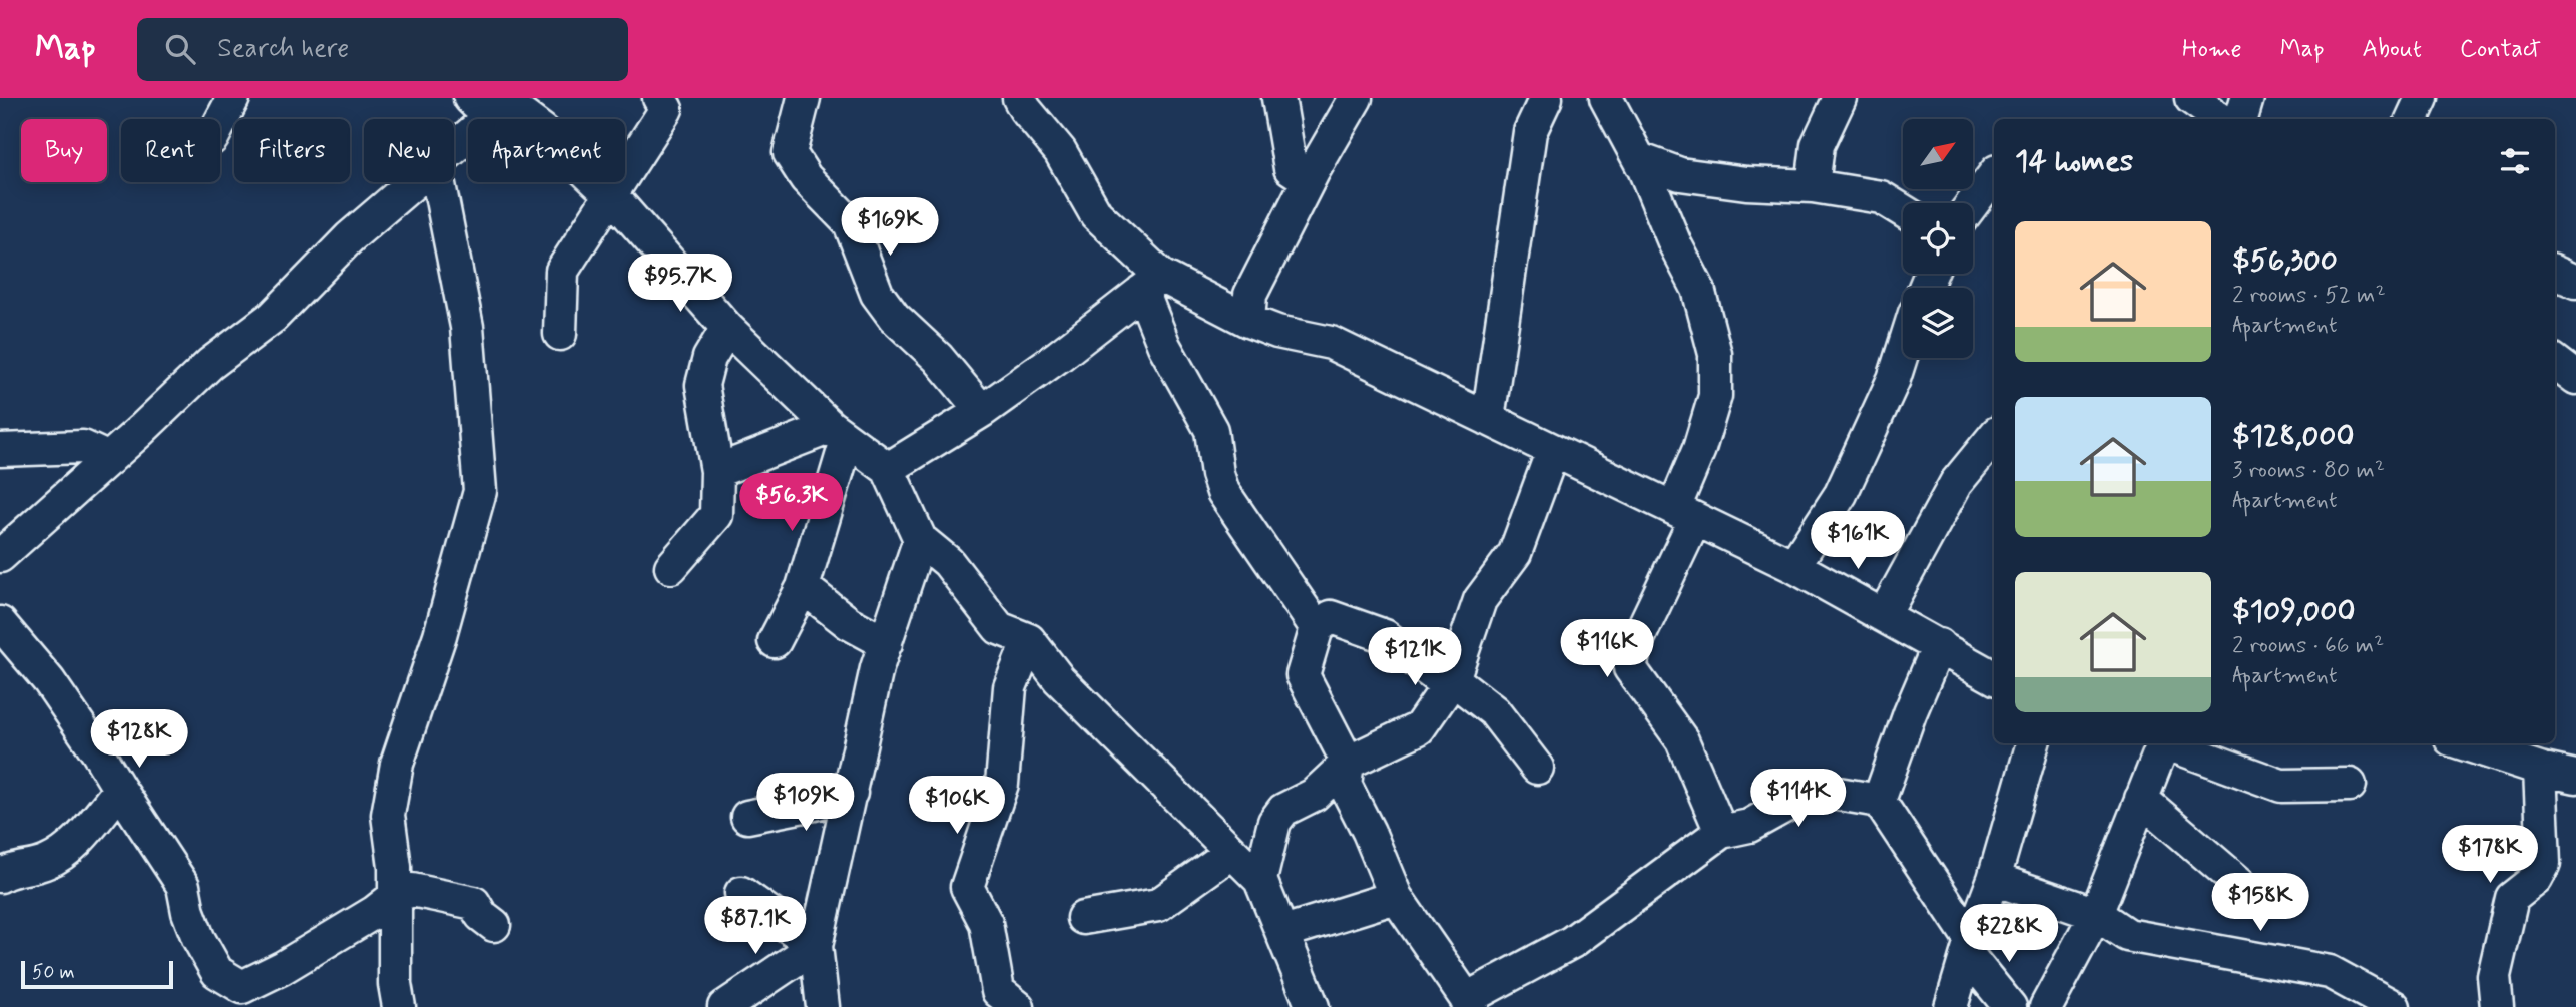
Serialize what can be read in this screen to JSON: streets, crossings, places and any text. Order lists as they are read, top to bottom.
{
  "scale_bar": "50 m",
  "north": "top right",
  "page": {
    "header": "Map",
    "search": "Search here",
    "nav": [
      "Home",
      "Map",
      "About",
      "Contact"
    ],
    "chip": [
      "Buy",
      "Rent",
      "Filters",
      "New",
      "Apartment"
    ],
    "heading": "14 homes",
    "price": [
      "$169K",
      "$95.7K",
      "$56.3K",
      "$161K",
      "$116K",
      "$121K",
      "$128K",
      "$114K",
      "$109K",
      "$106K",
      "$178K",
      "$158K",
      "$87.1K",
      "$228K"
    ],
    "list": [
      {
        "name": "$56,300",
        "note": "2 rooms · 52 m² · Apartment"
      },
      {
        "name": "$128,000",
        "note": "3 rooms · 80 m² · Apartment"
      },
      {
        "name": "$109,000",
        "note": "2 rooms · 66 m² · Apartment"
      }
    ],
    "scale": "50 m"
  }
}
